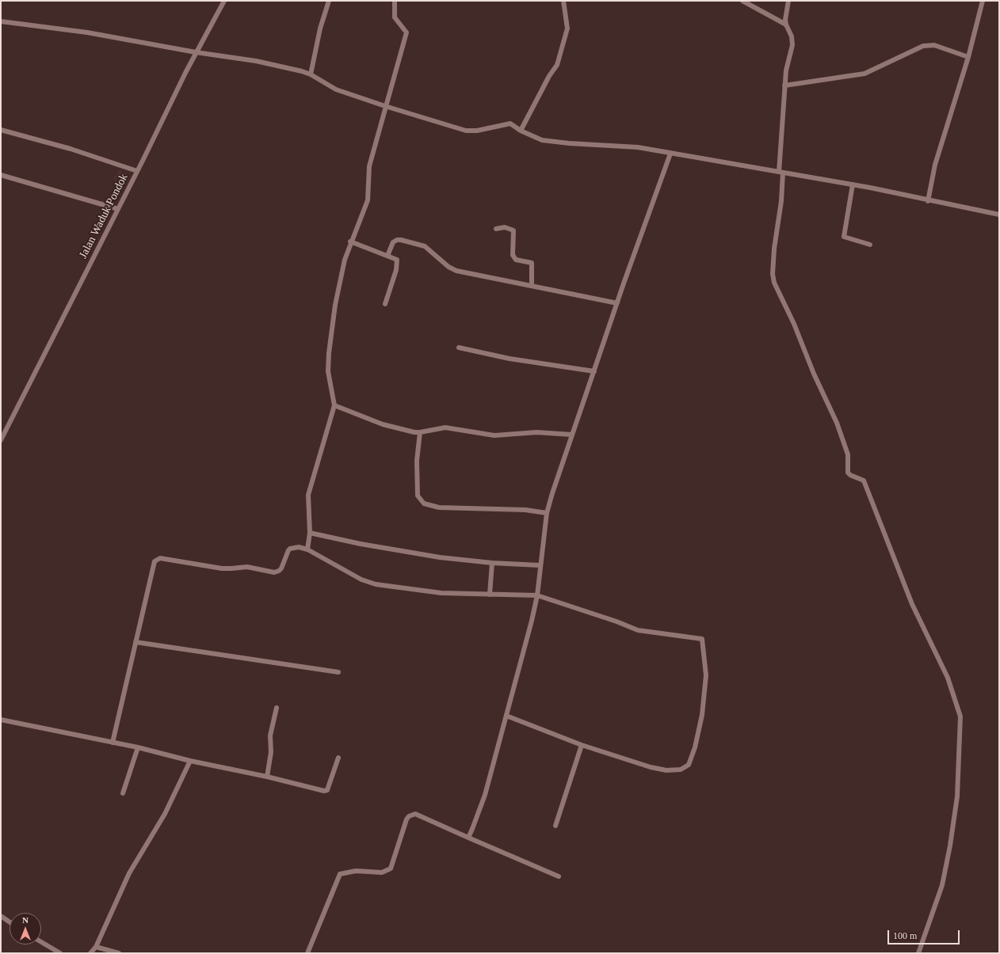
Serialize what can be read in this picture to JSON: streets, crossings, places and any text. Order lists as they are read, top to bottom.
{
  "streets": {
    "street": ["Jalan Waduk Pondok"]
  },
  "scale_bar": "100 m",
  "north": "top"
}
